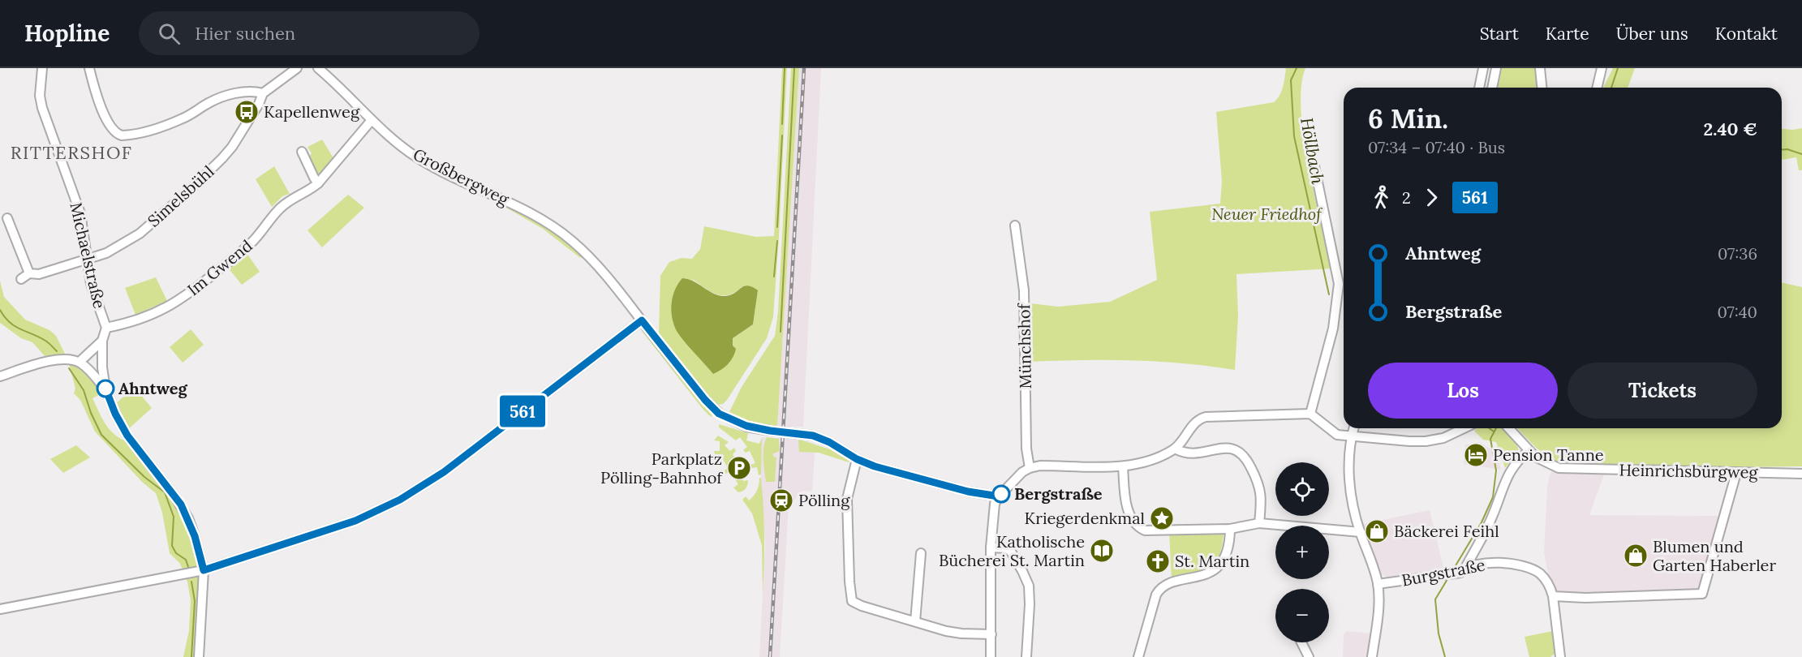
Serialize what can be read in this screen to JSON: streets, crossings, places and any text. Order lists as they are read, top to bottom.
{
  "streets": {
    "street": [
      "Großbergweg",
      "Simelsbühl",
      "Michaelstraße",
      "Im Gwend",
      "Münchshof",
      "Heinrichsbürgweg",
      "Burgstraße"
    ]
  },
  "crossings": [
    ["Großbergweg", "Im Gwend"],
    ["Simelsbühl", "Michaelstraße"],
    ["Michaelstraße", "Im Gwend"]
  ],
  "districts": ["RITTERSHOF"],
  "water": ["Höllbach"],
  "parks": ["Neuer Friedhof"],
  "places": {
    "bus stop": ["Kapellenweg"],
    "other": ["Ahntweg", "Bergstraße"],
    "hotel": ["Pension Tanne"],
    "parking": ["Parkplatz Pölling-Bahnhof"],
    "station": ["Pölling"],
    "place": ["Kriegerdenkmal"],
    "shop": ["Bäckerei Feihl", "Blumen und Garten Haberler"],
    "library": ["Katholische Bücherei St. Martin"],
    "church": ["St. Martin"]
  },
  "lines": ["bus line 561"],
  "page": {
    "header": "Hopline",
    "search": "Hier suchen",
    "nav": [
      "Start",
      "Karte",
      "Über uns",
      "Kontakt"
    ],
    "on_map": "561",
    "heading": ["6 Min.", "07:34 – 07:40 · Bus", "2.40 €"],
    "legs": ["2", "561"],
    "list": [
      {
        "name": "Ahntweg",
        "value": "07:36"
      },
      {
        "name": "Bergstraße",
        "value": "07:40"
      }
    ],
    "buttons": ["Los", "Tickets"],
    "map_buttons": ["+", "−"]
  }
}
